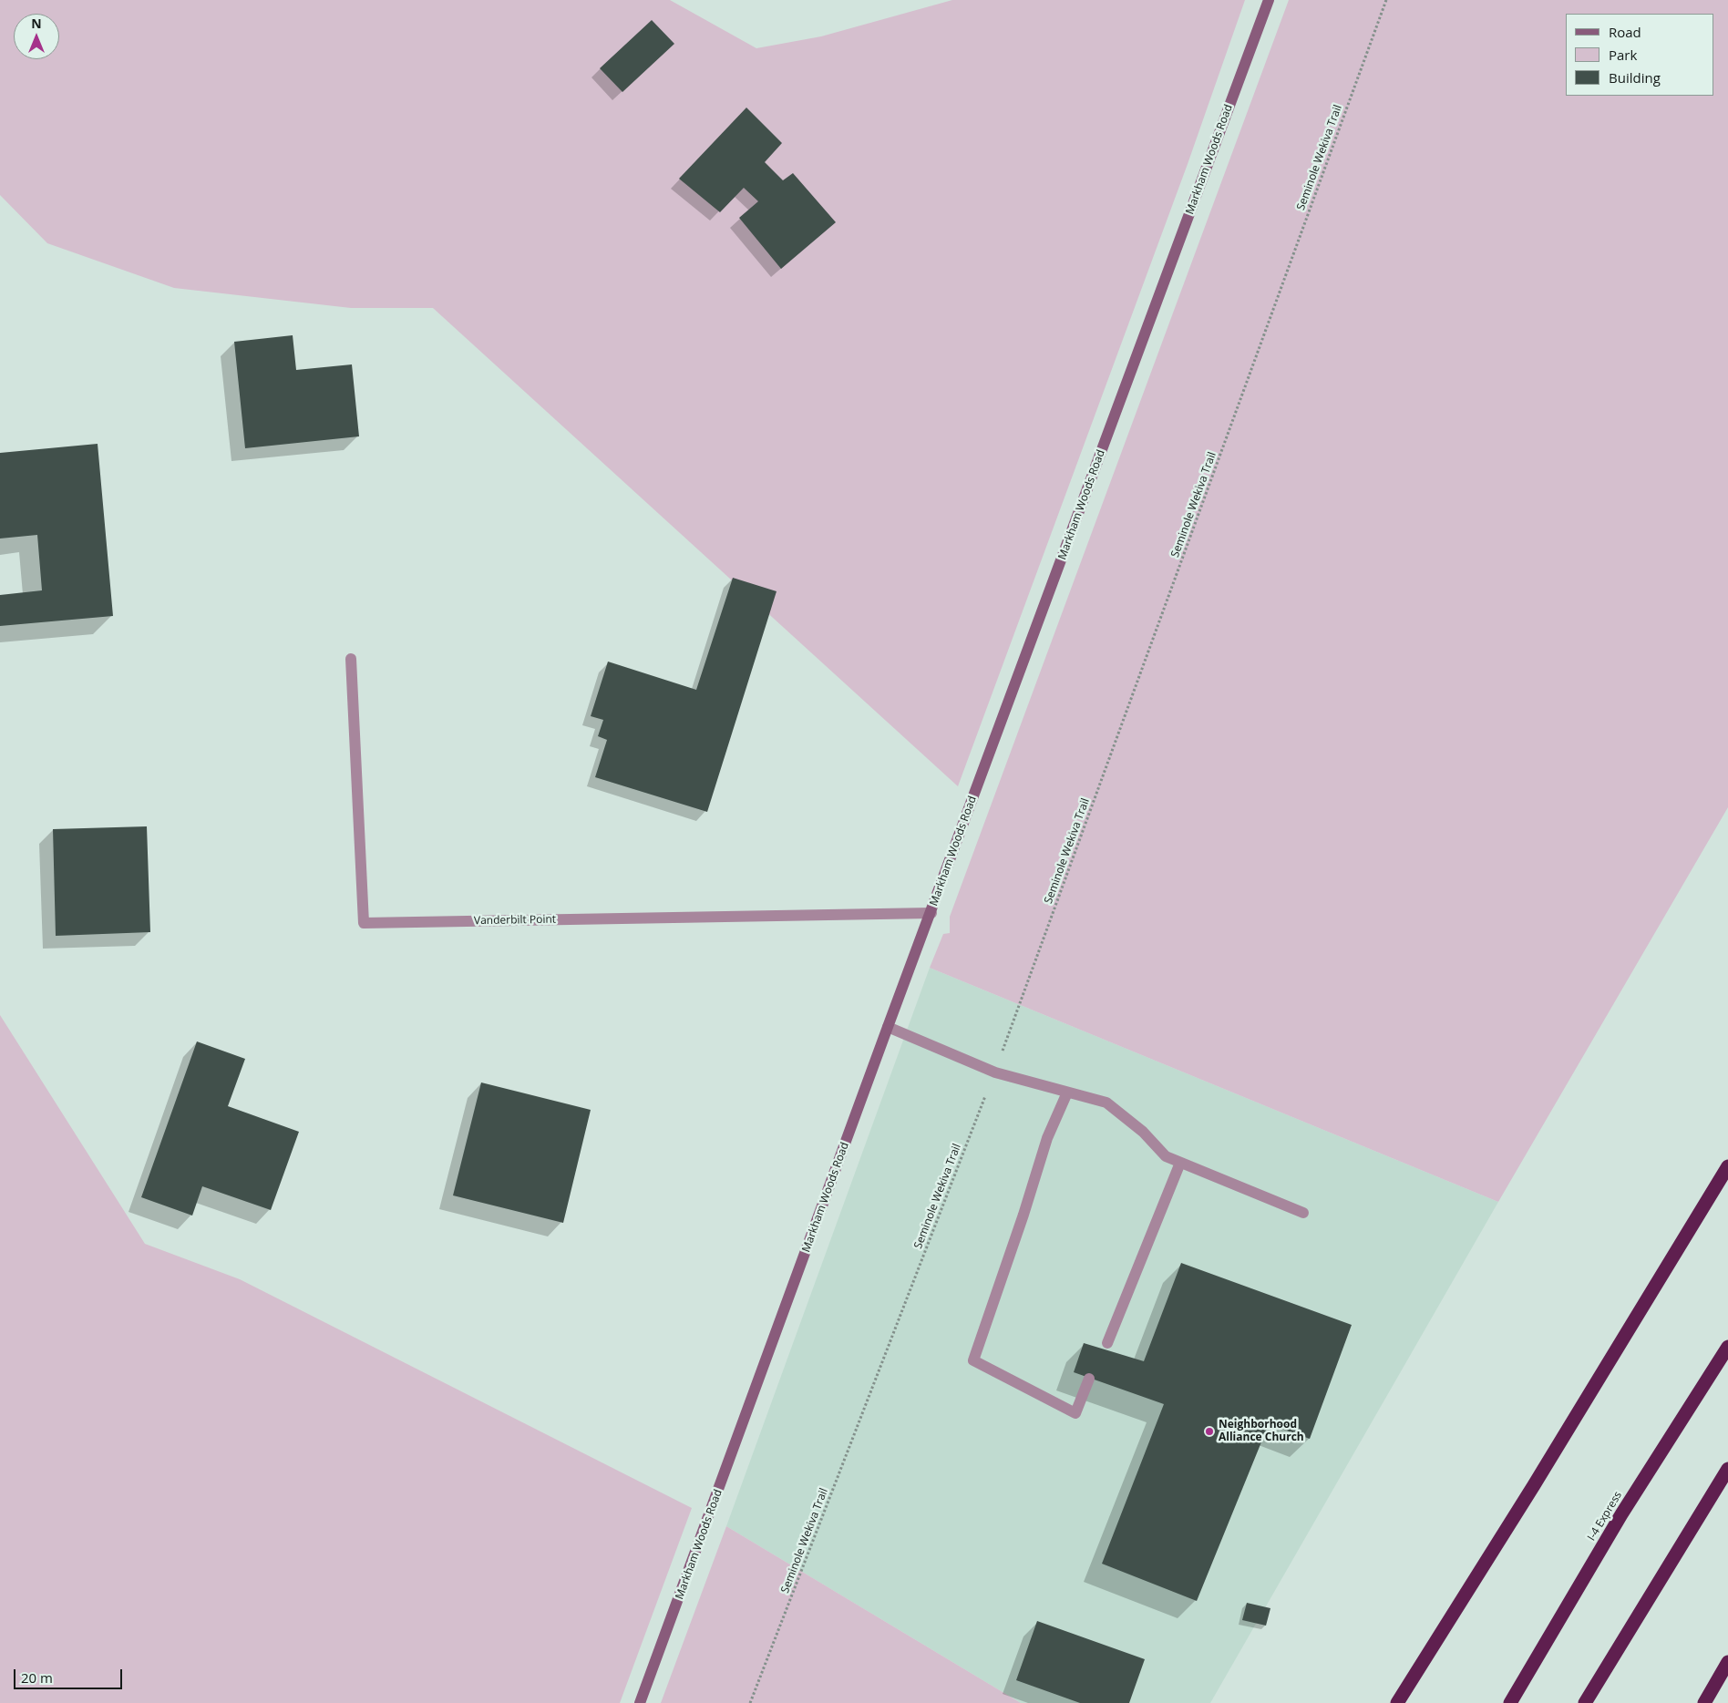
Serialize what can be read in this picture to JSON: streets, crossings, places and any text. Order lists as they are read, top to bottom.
{
  "streets": {
    "highway": ["I-4 Express"],
    "main road": ["Markham Woods Road"],
    "street": ["Vanderbilt Point"],
    "path": ["Seminole Wekiva Trail"]
  },
  "crossings": [
    ["Markham Woods Road", "Vanderbilt Point"]
  ],
  "places": ["Neighborhood Alliance Church"],
  "legend": ["Road", "Park", "Building"],
  "scale_bar": "20 m",
  "north": "top"
}
